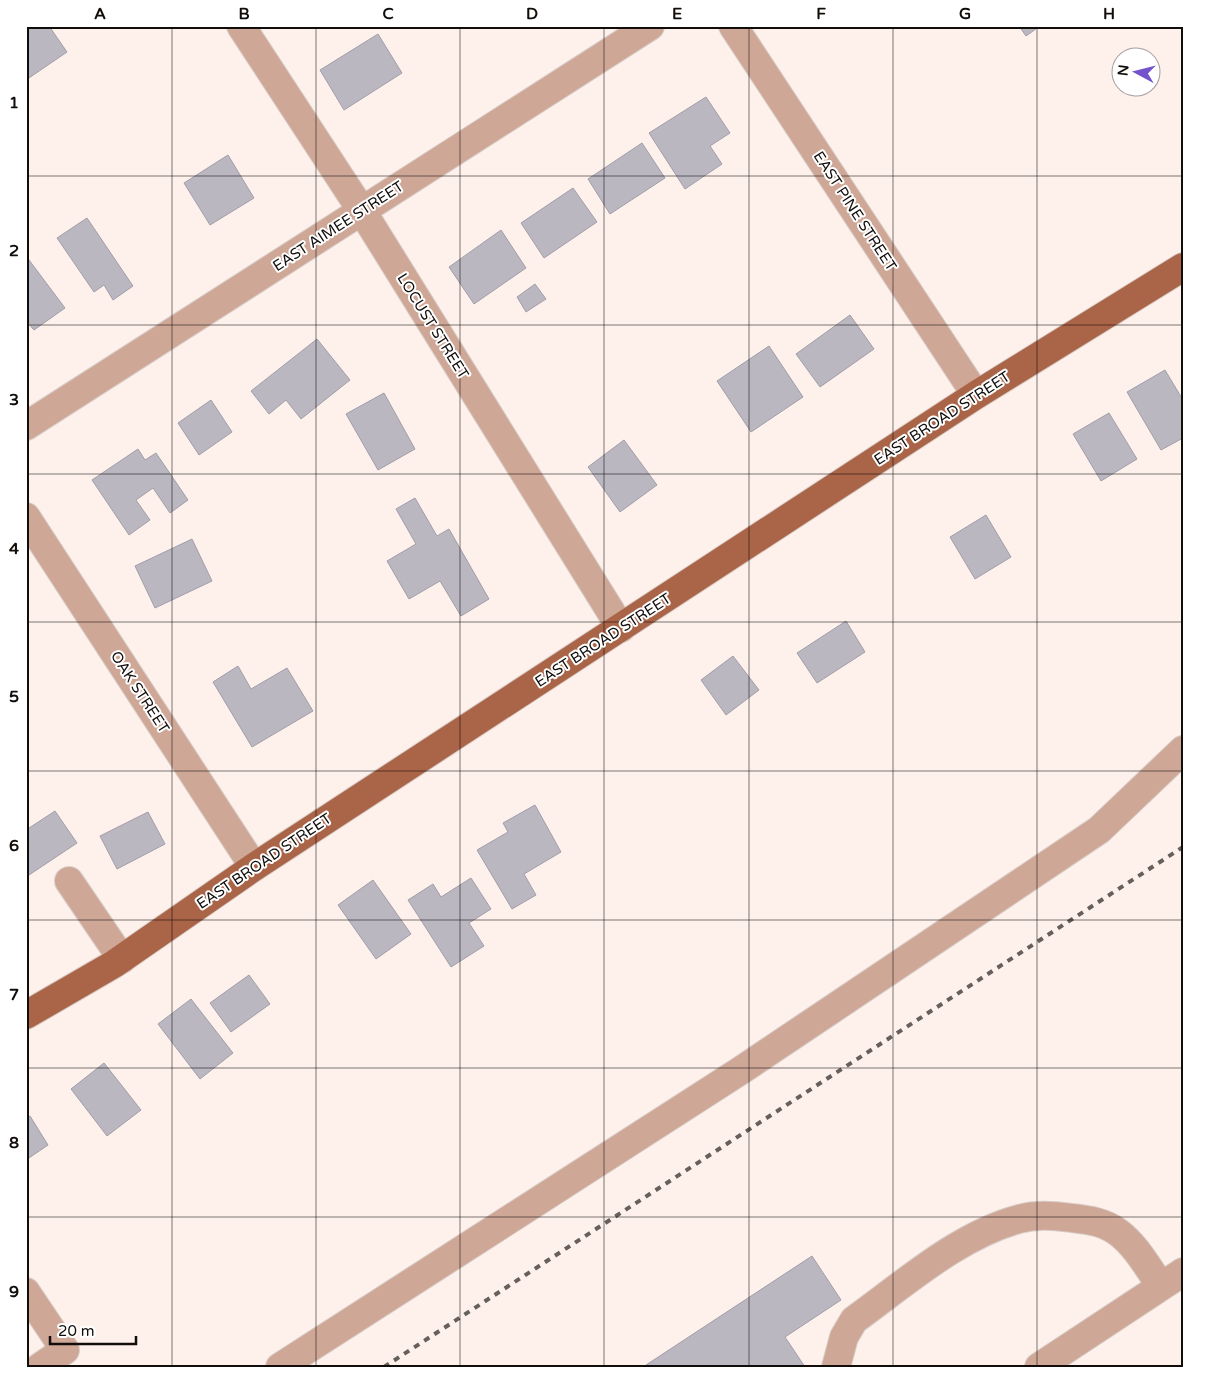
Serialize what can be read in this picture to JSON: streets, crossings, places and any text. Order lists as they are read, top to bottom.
{
  "streets": {
    "main road": ["EAST BROAD STREET"],
    "street": [
      "EAST PINE STREET",
      "EAST AIMEE STREET",
      "LOCUST STREET",
      "OAK STREET"
    ]
  },
  "crossings": [
    ["EAST PINE STREET", "EAST BROAD STREET"],
    ["EAST AIMEE STREET", "LOCUST STREET"],
    ["LOCUST STREET", "EAST BROAD STREET"],
    ["EAST BROAD STREET", "OAK STREET"]
  ],
  "scale_bar": "20 m",
  "north": "left",
  "grid": {
    "columns": [
      "A",
      "B",
      "C",
      "D",
      "E",
      "F",
      "G",
      "H"
    ],
    "rows": [
      "1",
      "2",
      "3",
      "4",
      "5",
      "6",
      "7",
      "8",
      "9"
    ]
  }
}
